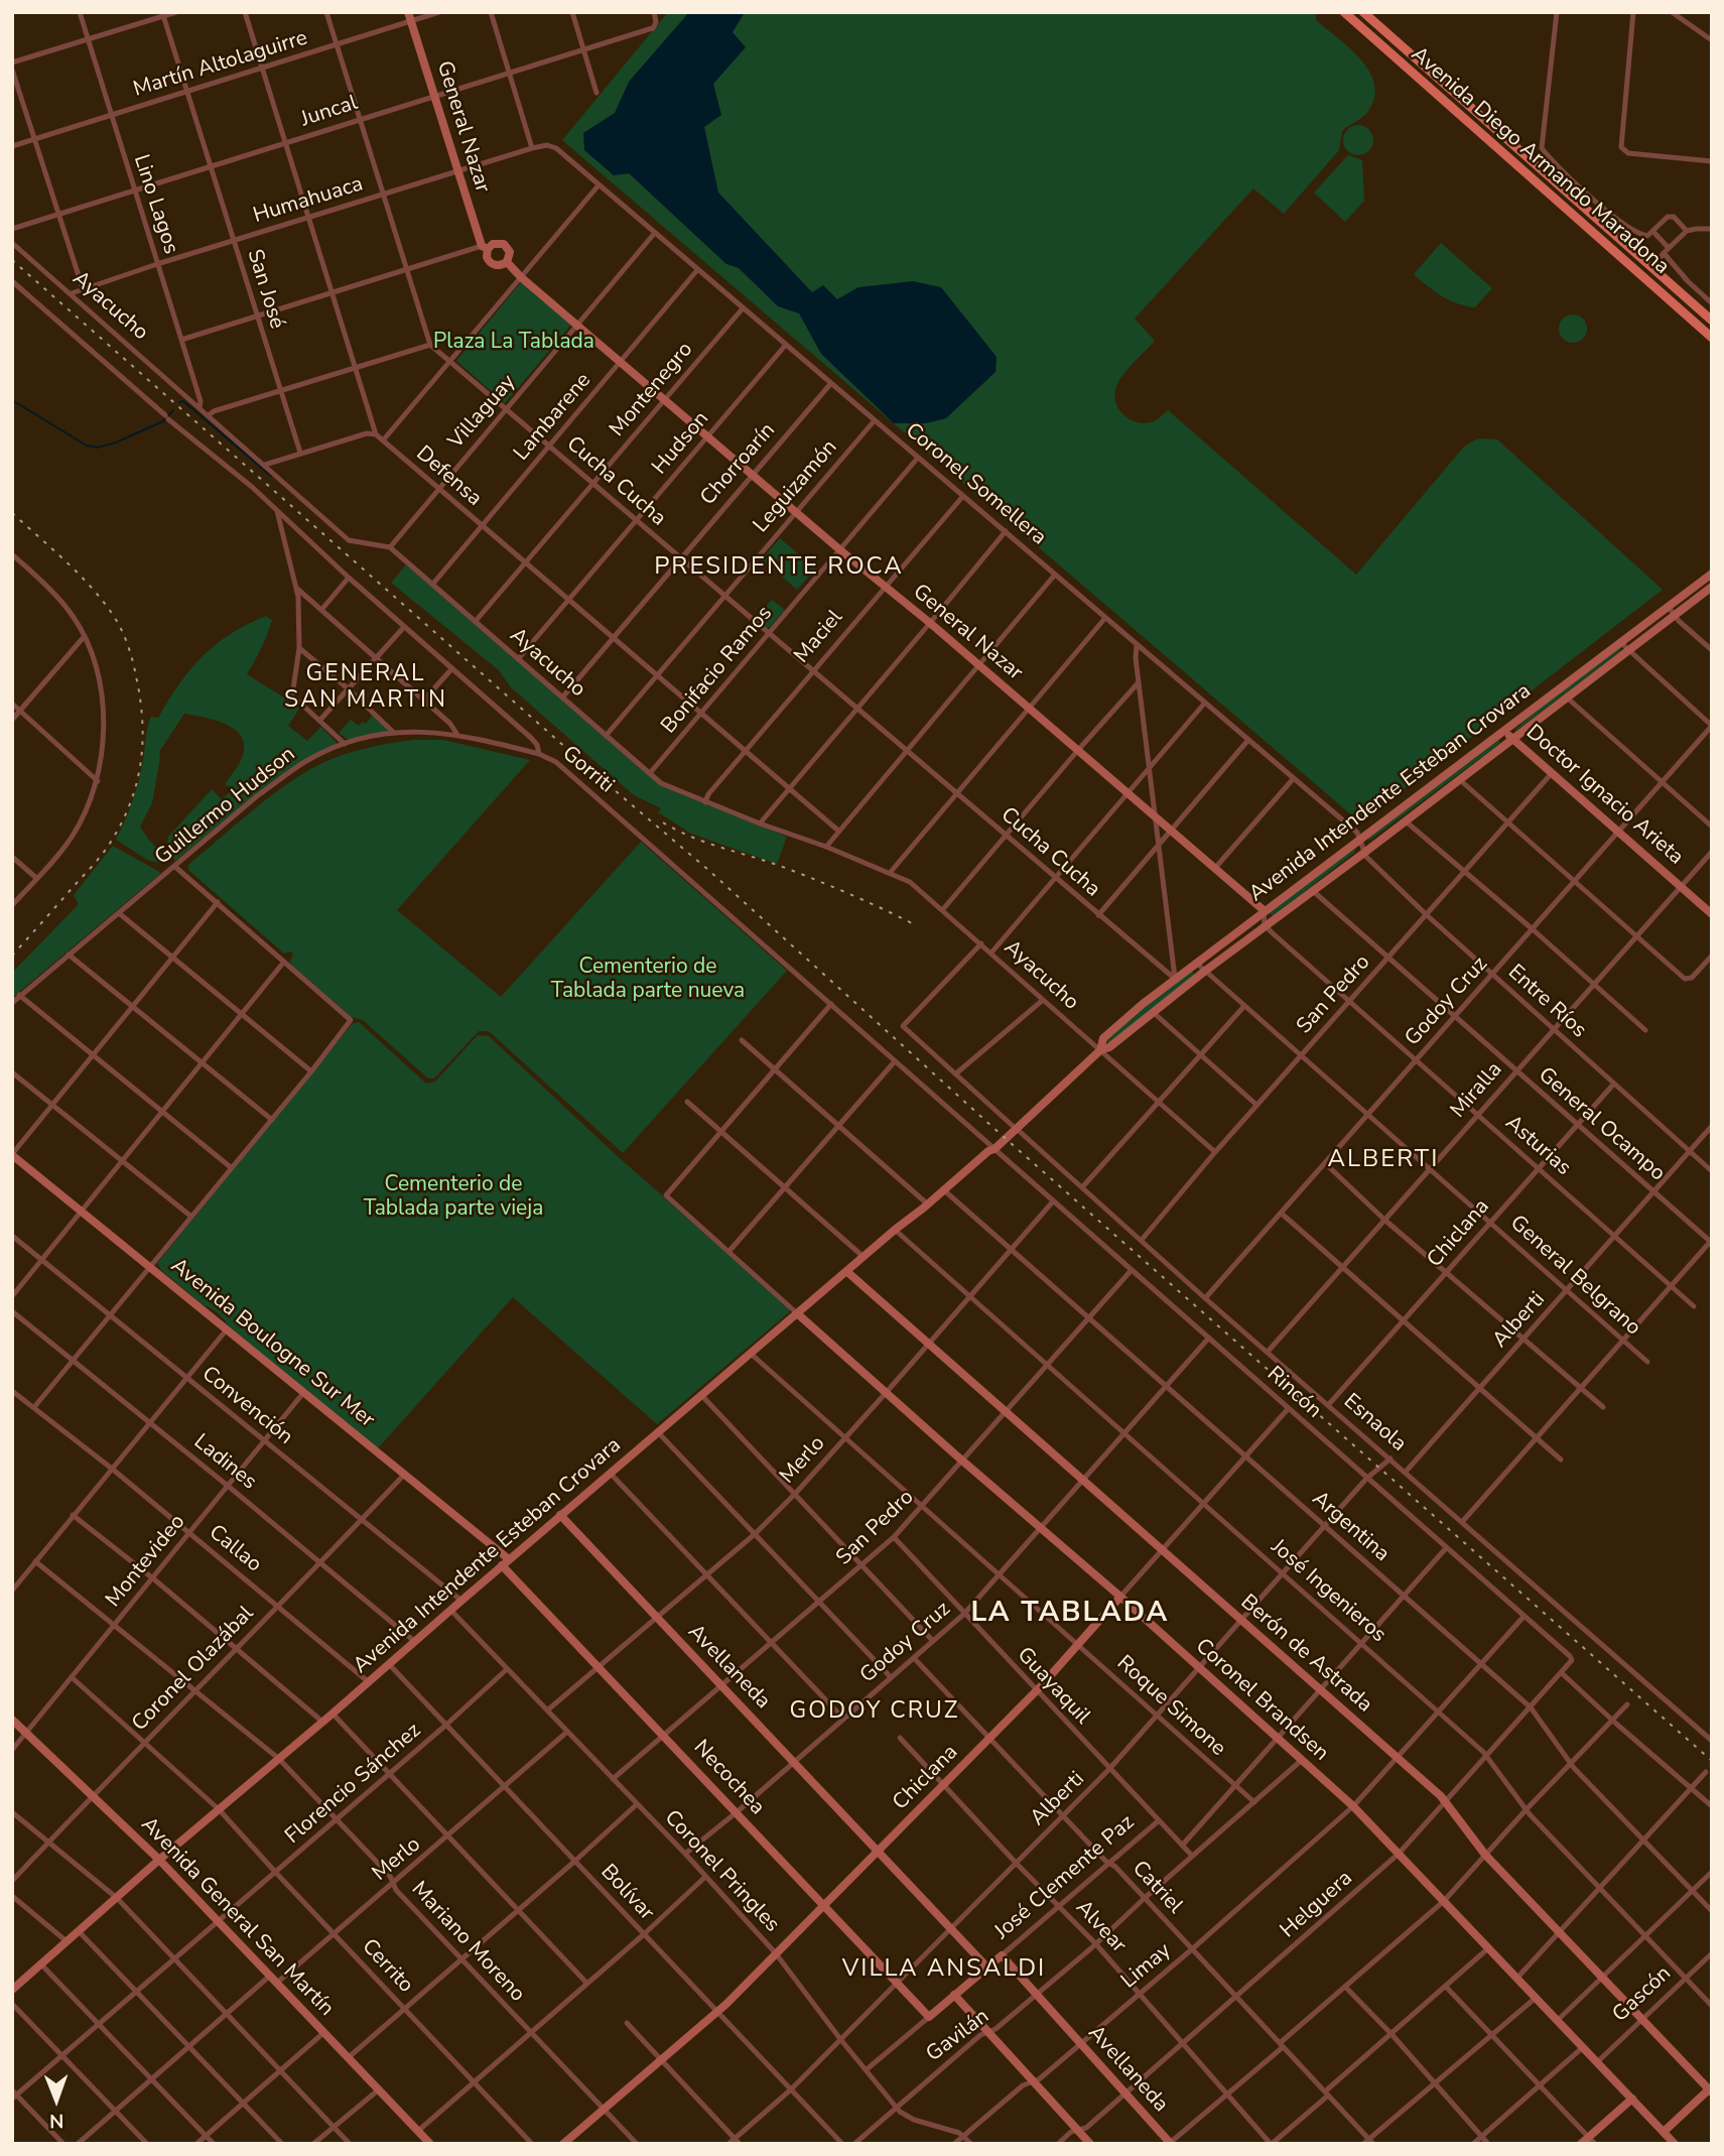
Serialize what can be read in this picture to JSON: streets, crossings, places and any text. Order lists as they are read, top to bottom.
{
  "streets": {
    "main road": ["Avenida Diego Armando Maradona"],
    "street": [
      "Martín Altolaguirre",
      "Juncal",
      "General Nazar",
      "Humahuaca",
      "Lino Lagos",
      "San José",
      "Ayacucho",
      "Montenegro",
      "Villaguay",
      "Lambarene",
      "Hudson",
      "Chorroarín",
      "Defensa",
      "Cucha Cucha",
      "Coronel Somellera",
      "Leguizamón",
      "Maciel",
      "Bonifacio Ramos",
      "Gorriti",
      "Avenida Intendente Esteban Crovara",
      "Doctor Ignacio Arieta",
      "Guillermo Hudson",
      "San Pedro",
      "Godoy Cruz",
      "Entre Ríos",
      "Miralla",
      "General Ocampo",
      "Asturias",
      "Chiclana",
      "General Belgrano",
      "Alberti",
      "Avenida Boulogne Sur Mer",
      "Rincón",
      "Convención",
      "Esnaola",
      "Merlo",
      "Ladines",
      "Argentina",
      "Callao",
      "Montevideo",
      "José Ingenieros",
      "Berón de Astrada",
      "Avellaneda",
      "Coronel Olazábal",
      "Guayaquil",
      "Coronel Brandsen",
      "Roque Simone",
      "Necochea",
      "Florencio Sánchez",
      "Coronel Pringles",
      "José Clemente Paz",
      "Catriel",
      "Bolívar",
      "Helguera",
      "Avenida General San Martín",
      "Alvear",
      "Mariano Moreno",
      "Cerrito",
      "Limay",
      "Gascón",
      "Gavilán"
    ]
  },
  "crossings": [
    ["Martín Altolaguirre", "General Nazar"],
    ["Martín Altolaguirre", "Lino Lagos"],
    ["Martín Altolaguirre", "San José"],
    ["Martín Altolaguirre", "Defensa"],
    ["Juncal", "General Nazar"],
    ["Juncal", "Lino Lagos"],
    ["Juncal", "San José"],
    ["Juncal", "Defensa"],
    ["General Nazar", "Humahuaca"],
    ["General Nazar", "Montenegro"],
    ["General Nazar", "Villaguay"],
    ["General Nazar", "Lambarene"],
    ["General Nazar", "Hudson"],
    ["General Nazar", "Chorroarín"],
    ["General Nazar", "Leguizamón"],
    ["General Nazar", "Maciel"],
    ["General Nazar", "Bonifacio Ramos"],
    ["General Nazar", "Avenida Intendente Esteban Crovara"],
    ["Humahuaca", "Lino Lagos"],
    ["Humahuaca", "San José"],
    ["Humahuaca", "Ayacucho"],
    ["Humahuaca", "Defensa"],
    ["Humahuaca", "Coronel Somellera"],
    ["Lino Lagos", "Ayacucho"],
    ["Ayacucho", "Montenegro"],
    ["Ayacucho", "Villaguay"],
    ["Ayacucho", "Lambarene"],
    ["Ayacucho", "Hudson"],
    ["Ayacucho", "Chorroarín"],
    ["Ayacucho", "Leguizamón"],
    ["Ayacucho", "Maciel"],
    ["Ayacucho", "Bonifacio Ramos"],
    ["Ayacucho", "Avenida Intendente Esteban Crovara"],
    ["Ayacucho", "San Pedro"],
    ["Ayacucho", "Esnaola"],
    ["Montenegro", "Defensa"],
    ["Montenegro", "Cucha Cucha"],
    ["Montenegro", "Coronel Somellera"],
    ["Villaguay", "Defensa"],
    ["Villaguay", "Cucha Cucha"],
    ["Villaguay", "Coronel Somellera"],
    ["Lambarene", "Defensa"],
    ["Lambarene", "Cucha Cucha"],
    ["Lambarene", "Coronel Somellera"],
    ["Hudson", "Defensa"],
    ["Hudson", "Cucha Cucha"],
    ["Hudson", "Coronel Somellera"],
    ["Chorroarín", "Defensa"],
    ["Chorroarín", "Cucha Cucha"],
    ["Chorroarín", "Coronel Somellera"],
    ["Defensa", "Leguizamón"],
    ["Defensa", "Maciel"],
    ["Defensa", "Bonifacio Ramos"],
    ["Cucha Cucha", "Leguizamón"],
    ["Cucha Cucha", "Maciel"],
    ["Cucha Cucha", "Bonifacio Ramos"],
    ["Cucha Cucha", "Avenida Intendente Esteban Crovara"],
    ["Coronel Somellera", "Leguizamón"],
    ["Coronel Somellera", "Maciel"],
    ["Coronel Somellera", "Bonifacio Ramos"],
    ["Coronel Somellera", "Avenida Intendente Esteban Crovara"],
    ["Coronel Somellera", "Entre Ríos"],
    ["Gorriti", "Avenida Intendente Esteban Crovara"],
    ["Gorriti", "Guillermo Hudson"],
    ["Gorriti", "Rincón"],
    ["Avenida Intendente Esteban Crovara", "Doctor Ignacio Arieta"],
    ["Avenida Intendente Esteban Crovara", "Entre Ríos"],
    ["Avenida Intendente Esteban Crovara", "General Ocampo"],
    ["Avenida Intendente Esteban Crovara", "Asturias"],
    ["Avenida Intendente Esteban Crovara", "General Belgrano"],
    ["Avenida Intendente Esteban Crovara", "Avenida Boulogne Sur Mer"],
    ["Avenida Intendente Esteban Crovara", "Rincón"],
    ["Avenida Intendente Esteban Crovara", "Convención"],
    ["Avenida Intendente Esteban Crovara", "Esnaola"],
    ["Avenida Intendente Esteban Crovara", "Ladines"],
    ["Avenida Intendente Esteban Crovara", "Argentina"],
    ["Avenida Intendente Esteban Crovara", "Callao"],
    ["Avenida Intendente Esteban Crovara", "José Ingenieros"],
    ["Avenida Intendente Esteban Crovara", "Berón de Astrada"],
    ["Avenida Intendente Esteban Crovara", "Avellaneda"],
    ["Avenida Intendente Esteban Crovara", "Coronel Brandsen"],
    ["Avenida Intendente Esteban Crovara", "Roque Simone"],
    ["Avenida Intendente Esteban Crovara", "Necochea"],
    ["Avenida Intendente Esteban Crovara", "Coronel Pringles"],
    ["Avenida Intendente Esteban Crovara", "Bolívar"],
    ["Avenida Intendente Esteban Crovara", "Avenida General San Martín"],
    ["Avenida Intendente Esteban Crovara", "Mariano Moreno"],
    ["Avenida Intendente Esteban Crovara", "Cerrito"],
    ["Doctor Ignacio Arieta", "San Pedro"],
    ["Doctor Ignacio Arieta", "Godoy Cruz"],
    ["Doctor Ignacio Arieta", "Miralla"],
    ["San Pedro", "Entre Ríos"],
    ["San Pedro", "General Ocampo"],
    ["San Pedro", "Asturias"],
    ["San Pedro", "General Belgrano"],
    ["San Pedro", "Rincón"],
    ["San Pedro", "Esnaola"],
    ["San Pedro", "Argentina"],
    ["San Pedro", "José Ingenieros"],
    ["San Pedro", "Berón de Astrada"],
    ["San Pedro", "Avellaneda"],
    ["San Pedro", "Guayaquil"],
    ["San Pedro", "Coronel Brandsen"],
    ["San Pedro", "Roque Simone"],
    ["San Pedro", "Necochea"],
    ["San Pedro", "Coronel Pringles"],
    ["Godoy Cruz", "Entre Ríos"],
    ["Godoy Cruz", "General Ocampo"],
    ["Godoy Cruz", "Asturias"],
    ["Godoy Cruz", "General Belgrano"],
    ["Godoy Cruz", "Rincón"],
    ["Godoy Cruz", "Esnaola"],
    ["Godoy Cruz", "Argentina"],
    ["Godoy Cruz", "José Ingenieros"],
    ["Godoy Cruz", "Berón de Astrada"],
    ["Godoy Cruz", "Avellaneda"],
    ["Godoy Cruz", "Guayaquil"],
    ["Godoy Cruz", "Coronel Brandsen"],
    ["Godoy Cruz", "Roque Simone"],
    ["Godoy Cruz", "Necochea"],
    ["Godoy Cruz", "Coronel Pringles"],
    ["Godoy Cruz", "Catriel"],
    ["Entre Ríos", "Miralla"],
    ["Entre Ríos", "Chiclana"],
    ["Entre Ríos", "Alberti"],
    ["Miralla", "General Ocampo"],
    ["Miralla", "Asturias"],
    ["Miralla", "General Belgrano"],
    ["Miralla", "Esnaola"],
    ["General Ocampo", "Chiclana"],
    ["General Ocampo", "Alberti"],
    ["Asturias", "Chiclana"],
    ["Asturias", "Alberti"],
    ["Chiclana", "General Belgrano"],
    ["Chiclana", "Rincón"],
    ["Chiclana", "Esnaola"],
    ["Chiclana", "Argentina"],
    ["Chiclana", "José Ingenieros"],
    ["Chiclana", "Berón de Astrada"],
    ["Chiclana", "Avellaneda"],
    ["Chiclana", "Guayaquil"],
    ["Chiclana", "Coronel Brandsen"],
    ["Chiclana", "Roque Simone"],
    ["Chiclana", "Necochea"],
    ["Chiclana", "Coronel Pringles"],
    ["Chiclana", "Catriel"],
    ["Chiclana", "Bolívar"],
    ["Chiclana", "Alvear"],
    ["Chiclana", "Mariano Moreno"],
    ["General Belgrano", "Alberti"],
    ["Alberti", "Rincón"],
    ["Alberti", "Esnaola"],
    ["Alberti", "Argentina"],
    ["Alberti", "José Ingenieros"],
    ["Alberti", "Berón de Astrada"],
    ["Alberti", "Avellaneda"],
    ["Alberti", "Guayaquil"],
    ["Alberti", "Coronel Brandsen"],
    ["Alberti", "Roque Simone"],
    ["Alberti", "Necochea"],
    ["Alberti", "Coronel Pringles"],
    ["Alberti", "Catriel"],
    ["Alberti", "Bolívar"],
    ["Alberti", "Alvear"],
    ["Avenida Boulogne Sur Mer", "Montevideo"],
    ["Avenida Boulogne Sur Mer", "Coronel Olazábal"],
    ["Avenida Boulogne Sur Mer", "Necochea"],
    ["Rincón", "Merlo"],
    ["Rincón", "Helguera"],
    ["Rincón", "Limay"],
    ["Convención", "Montevideo"],
    ["Convención", "Coronel Olazábal"],
    ["Merlo", "Argentina"],
    ["Merlo", "José Ingenieros"],
    ["Merlo", "Berón de Astrada"],
    ["Merlo", "Avellaneda"],
    ["Merlo", "Coronel Brandsen"],
    ["Merlo", "Roque Simone"],
    ["Merlo", "Necochea"],
    ["Merlo", "Coronel Pringles"],
    ["Merlo", "Bolívar"],
    ["Merlo", "Avenida General San Martín"],
    ["Merlo", "Mariano Moreno"],
    ["Merlo", "Cerrito"],
    ["Ladines", "Montevideo"],
    ["Ladines", "Coronel Olazábal"],
    ["Argentina", "Helguera"],
    ["Argentina", "Limay"],
    ["Callao", "Montevideo"],
    ["Callao", "Coronel Olazábal"],
    ["Montevideo", "Avenida General San Martín"],
    ["Montevideo", "Mariano Moreno"],
    ["Montevideo", "Cerrito"],
    ["José Ingenieros", "Helguera"],
    ["José Ingenieros", "Limay"],
    ["José Ingenieros", "Gascón"],
    ["Berón de Astrada", "Helguera"],
    ["Berón de Astrada", "Limay"],
    ["Berón de Astrada", "Gascón"],
    ["Avellaneda", "José Clemente Paz"],
    ["Avellaneda", "Helguera"],
    ["Avellaneda", "Limay"],
    ["Avellaneda", "Gavilán"],
    ["Coronel Olazábal", "Avenida General San Martín"],
    ["Coronel Olazábal", "Mariano Moreno"],
    ["Coronel Olazábal", "Cerrito"],
    ["Guayaquil", "José Clemente Paz"],
    ["Guayaquil", "Gavilán"],
    ["Coronel Brandsen", "Helguera"],
    ["Coronel Brandsen", "Limay"],
    ["Coronel Brandsen", "Gascón"],
    ["Coronel Brandsen", "Gavilán"],
    ["Roque Simone", "Gavilán"],
    ["Necochea", "José Clemente Paz"],
    ["Florencio Sánchez", "Coronel Pringles"],
    ["Florencio Sánchez", "Bolívar"],
    ["Florencio Sánchez", "Avenida General San Martín"],
    ["Florencio Sánchez", "Mariano Moreno"],
    ["Florencio Sánchez", "Cerrito"],
    ["Coronel Pringles", "José Clemente Paz"],
    ["Coronel Pringles", "Limay"],
    ["Coronel Pringles", "Gavilán"],
    ["José Clemente Paz", "Catriel"],
    ["José Clemente Paz", "Alvear"],
    ["Catriel", "Helguera"],
    ["Catriel", "Limay"],
    ["Catriel", "Gavilán"],
    ["Helguera", "Alvear"],
    ["Alvear", "Limay"],
    ["Alvear", "Gavilán"]
  ],
  "districts": [
    "PRESIDENTE ROCA",
    "GENERAL SAN MARTIN",
    "ALBERTI",
    "LA TABLADA",
    "GODOY CRUZ",
    "VILLA ANSALDI"
  ],
  "parks": ["Plaza La Tablada", "Cementerio de Tablada parte nueva", "Cementerio de Tablada parte vieja"],
  "north": "bottom"
}
